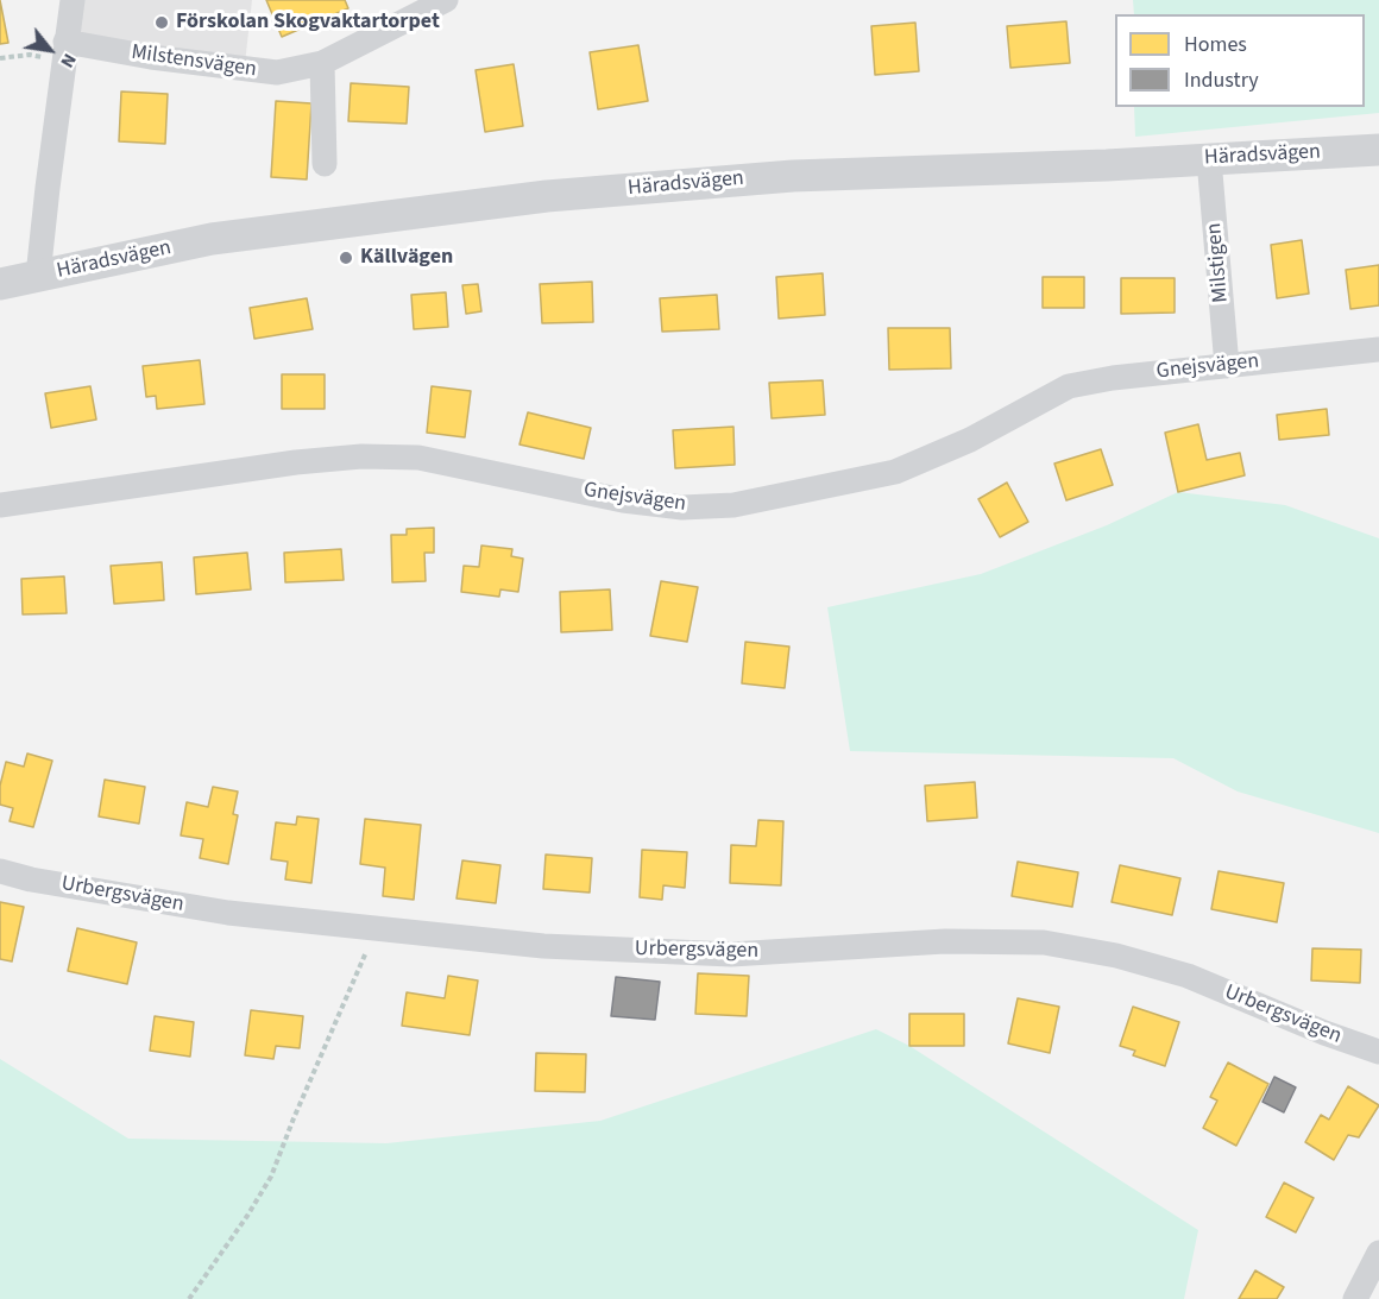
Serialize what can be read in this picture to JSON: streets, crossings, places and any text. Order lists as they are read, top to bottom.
{
  "streets": {
    "street": [
      "Milstensvägen",
      "Häradsvägen",
      "Milstigen",
      "Gnejsvägen",
      "Urbergsvägen"
    ]
  },
  "crossings": [
    ["Häradsvägen", "Milstigen"],
    ["Milstigen", "Gnejsvägen"]
  ],
  "places": ["Förskolan Skogvaktartorpet", "Källvägen"],
  "legend": ["Homes", "Industry"],
  "north": "bottom right"
}
